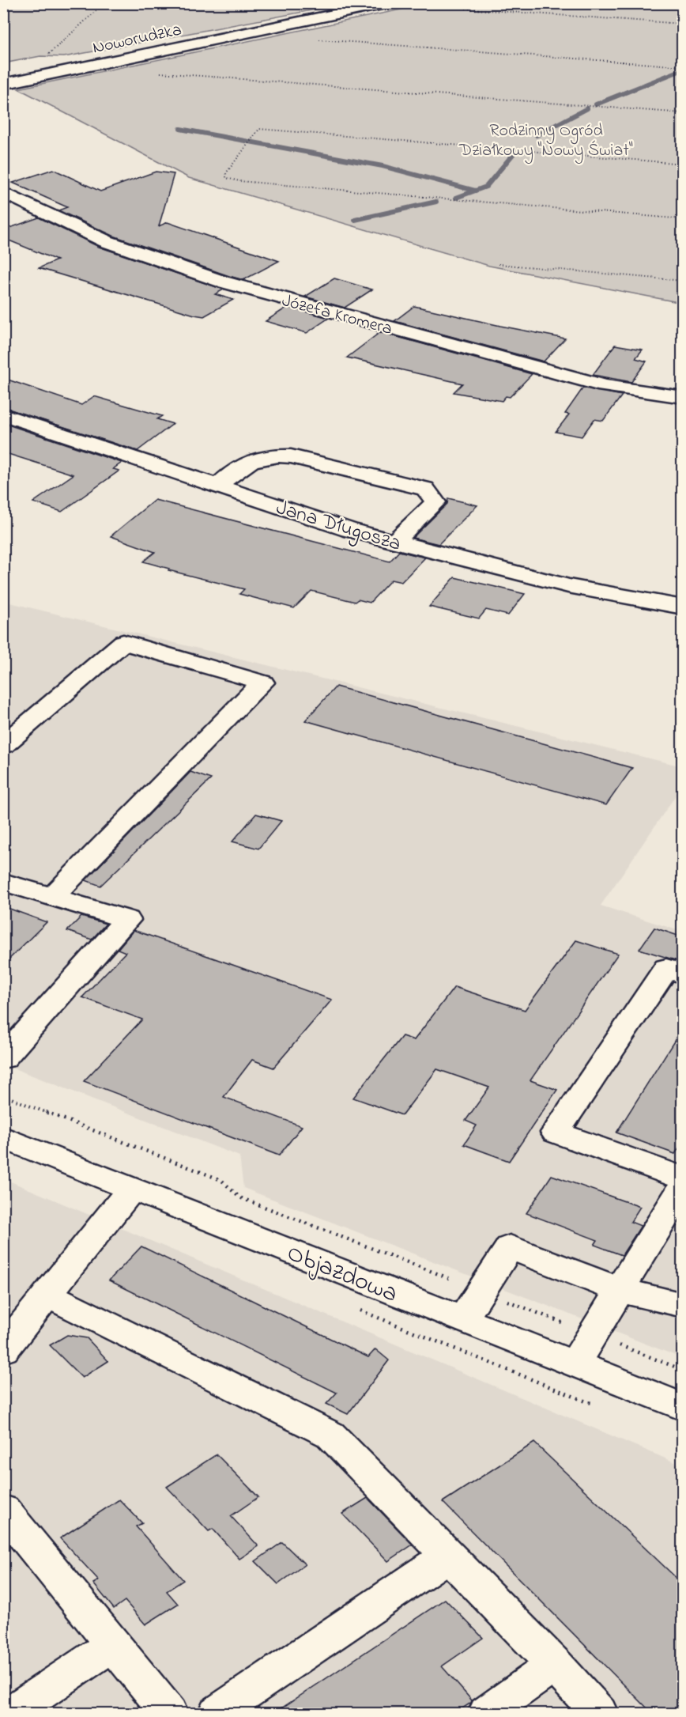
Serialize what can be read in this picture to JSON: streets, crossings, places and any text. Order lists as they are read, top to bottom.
{
  "streets": {
    "street": [
      "Noworudzka",
      "Józefa Kromera",
      "Jana Długosza",
      "Objazdowa"
    ]
  },
  "parks": ["Rodzinny Ogród Działkowy \"Nowy Świat\""]
}
